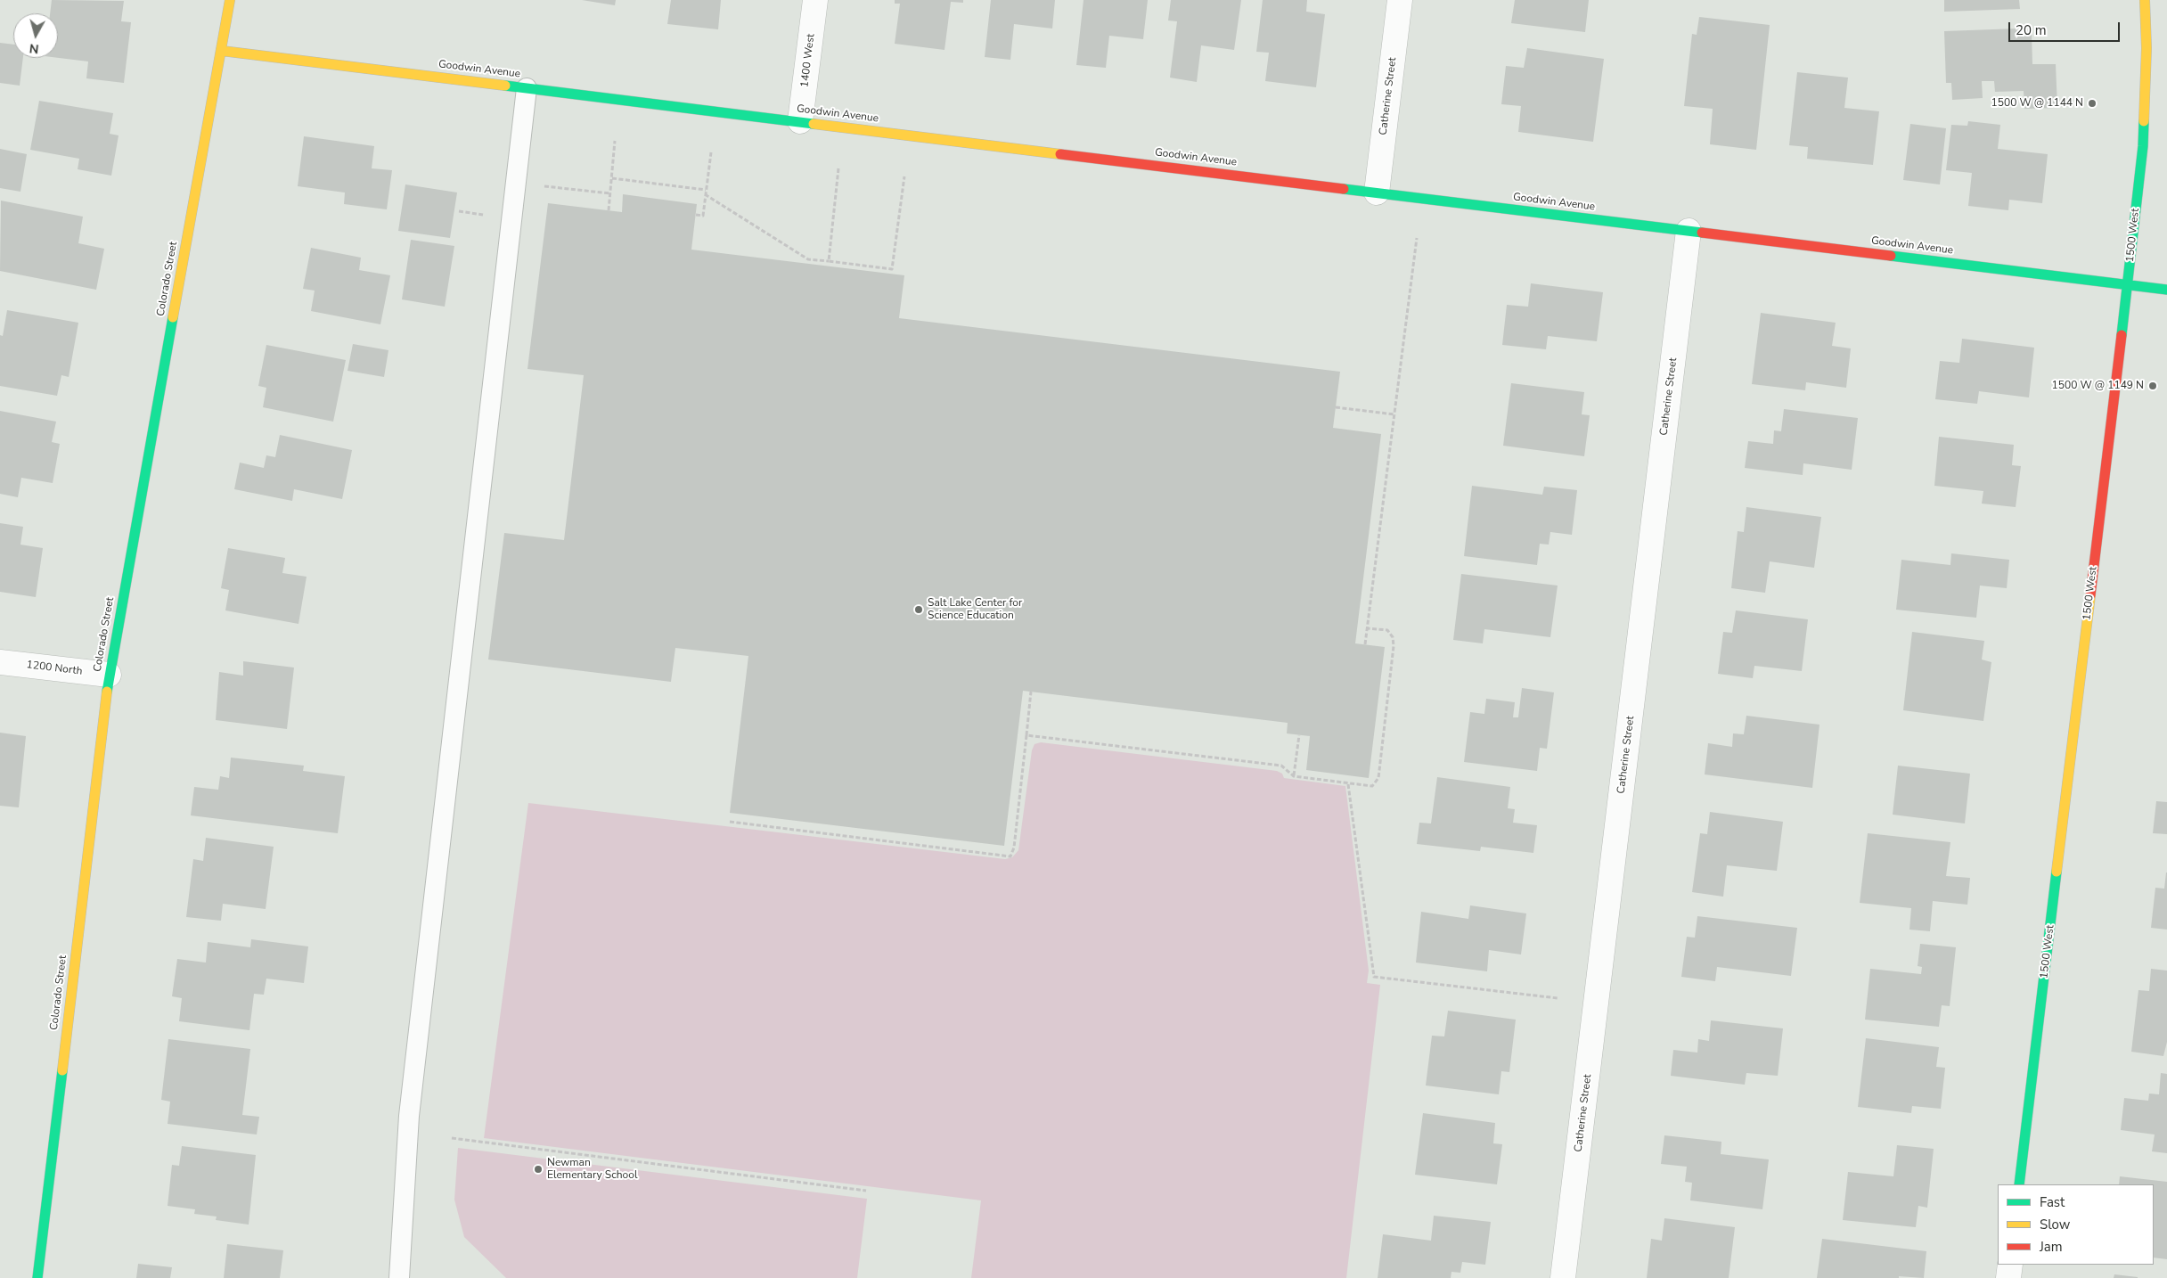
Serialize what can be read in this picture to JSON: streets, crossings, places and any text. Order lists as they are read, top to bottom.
{
  "streets": {
    "street": [
      "1400 West",
      "Goodwin Avenue",
      "Catherine Street",
      "1500 West",
      "Colorado Street",
      "1200 North"
    ]
  },
  "crossings": [
    ["1400 West", "Goodwin Avenue"],
    ["Goodwin Avenue", "Catherine Street"],
    ["Goodwin Avenue", "1500 West"],
    ["Goodwin Avenue", "Colorado Street"],
    ["Colorado Street", "1200 North"]
  ],
  "places": [
    "1500 W @ 1144 N",
    "1500 W @ 1149 N",
    "Salt Lake Center for Science Education",
    "Newman Elementary School"
  ],
  "legend": ["Fast", "Slow", "Jam"],
  "scale_bar": "20 m",
  "north": "bottom"
}
